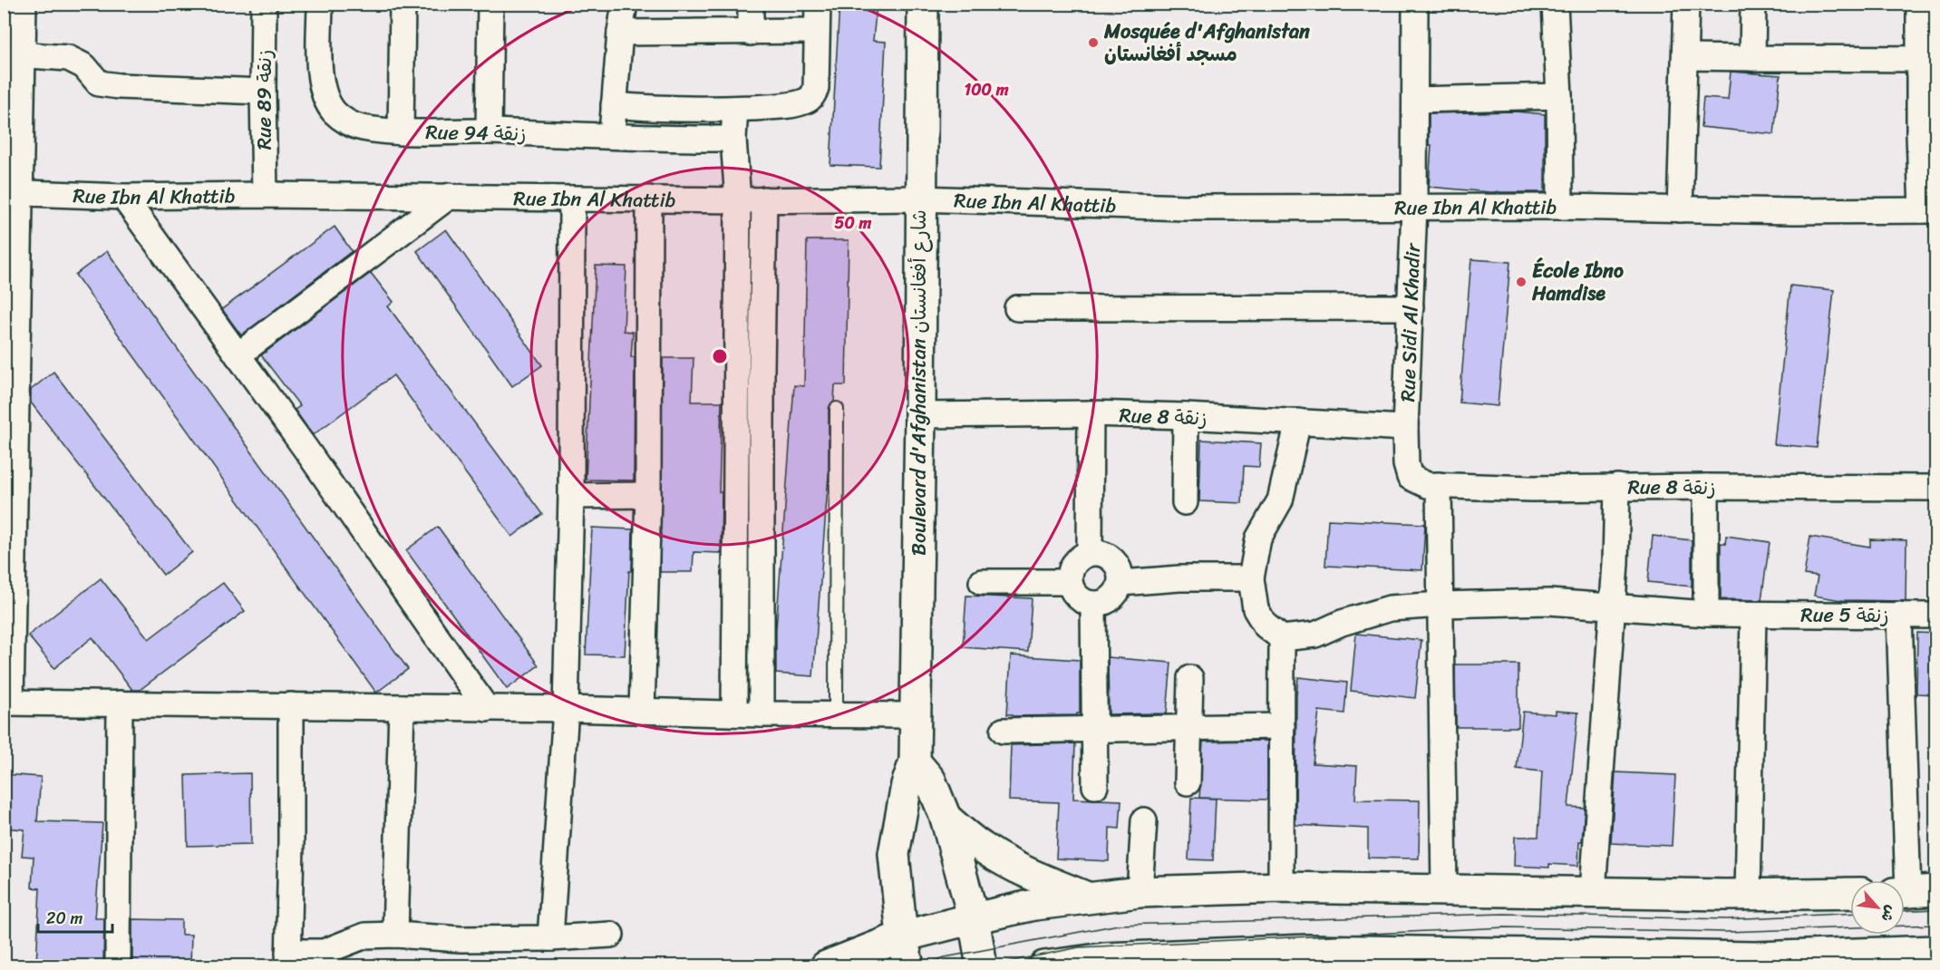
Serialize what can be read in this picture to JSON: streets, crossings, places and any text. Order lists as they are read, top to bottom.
{
  "streets": {
    "main road": ["Boulevard d'Afghanistan شارع أفغانستان"],
    "street": [
      "Rue 89 زنقة",
      "Rue 94 زنقة",
      "Rue Ibn Al Khattib",
      "Rue Sidi Al Khadir",
      "Rue 8 زنقة",
      "Rue 5 زنقة"
    ]
  },
  "crossings": [
    ["Rue 89 زنقة", "Rue Ibn Al Khattib"],
    ["Rue Ibn Al Khattib", "Rue Sidi Al Khadir"],
    ["Rue Ibn Al Khattib", "Boulevard d'Afghanistan شارع أفغانستان"],
    ["Rue Sidi Al Khadir", "Rue 8 زنقة"],
    ["Boulevard d'Afghanistan شارع أفغانستان", "Rue 8 زنقة"]
  ],
  "places": ["Mosquée d'Afghanistan مسجد أفغانستان", "École Ibno Hamdise"],
  "scale_bar": "20 m",
  "north": "bottom right",
  "rings": ["100 m", "50 m"]
}
